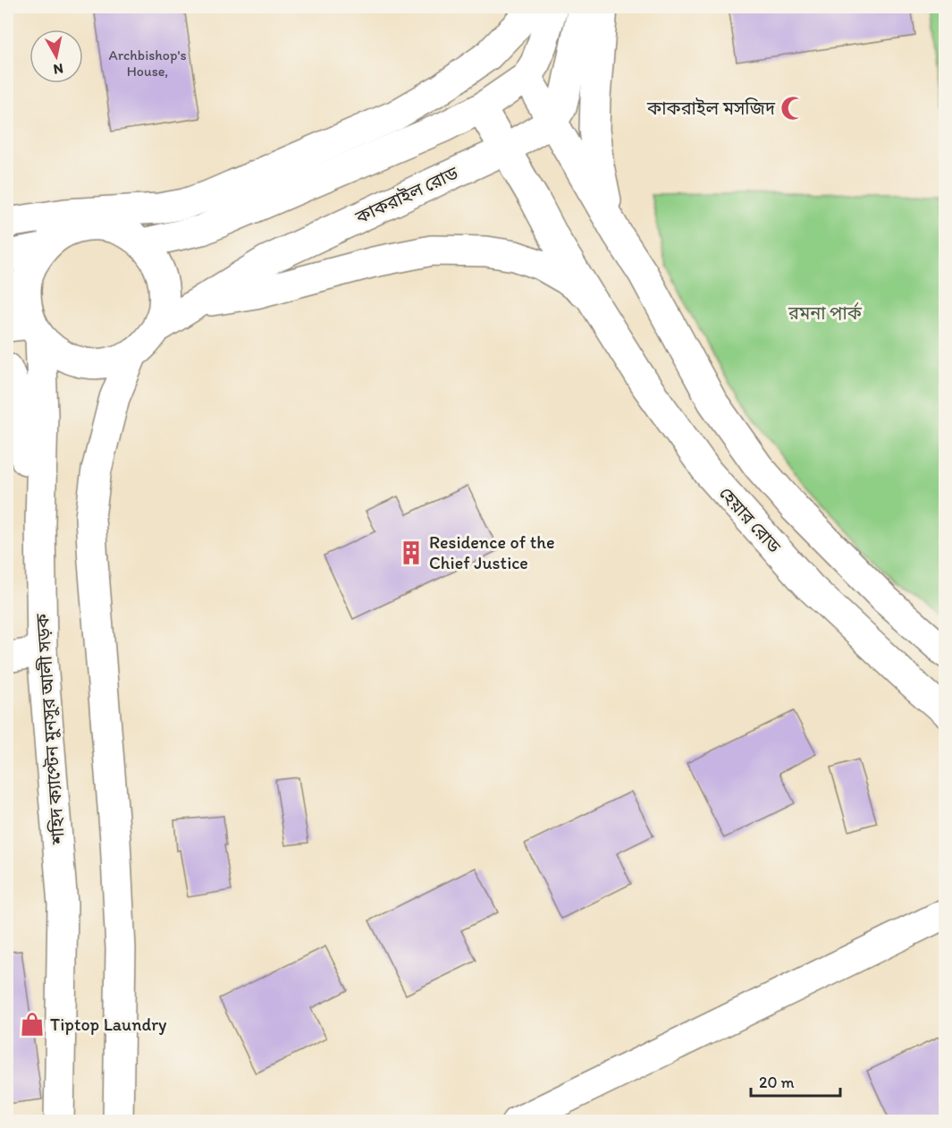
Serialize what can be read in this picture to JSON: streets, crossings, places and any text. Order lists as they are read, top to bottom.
{
  "streets": {
    "main road": ["কাকরাইল রোড", "হেয়ার রোড", "শহিদ ক্যাপ্টেন মুনসুর আলী সড়ক"]
  },
  "crossings": [
    ["কাকরাইল রোড", "হেয়ার রোড"],
    ["কাকরাইল রোড", "শহিদ ক্যাপ্টেন মুনসুর আলী সড়ক"]
  ],
  "parks": ["রমনা পার্ক"],
  "places": {
    "mosque": ["কাকরাইল মসজিদ"],
    "building": ["Residence of the Chief Justice"],
    "shop": ["Tiptop Laundry"]
  },
  "house_numbers": ["Archbishop's House,"],
  "scale_bar": "20 m",
  "north": "bottom"
}
